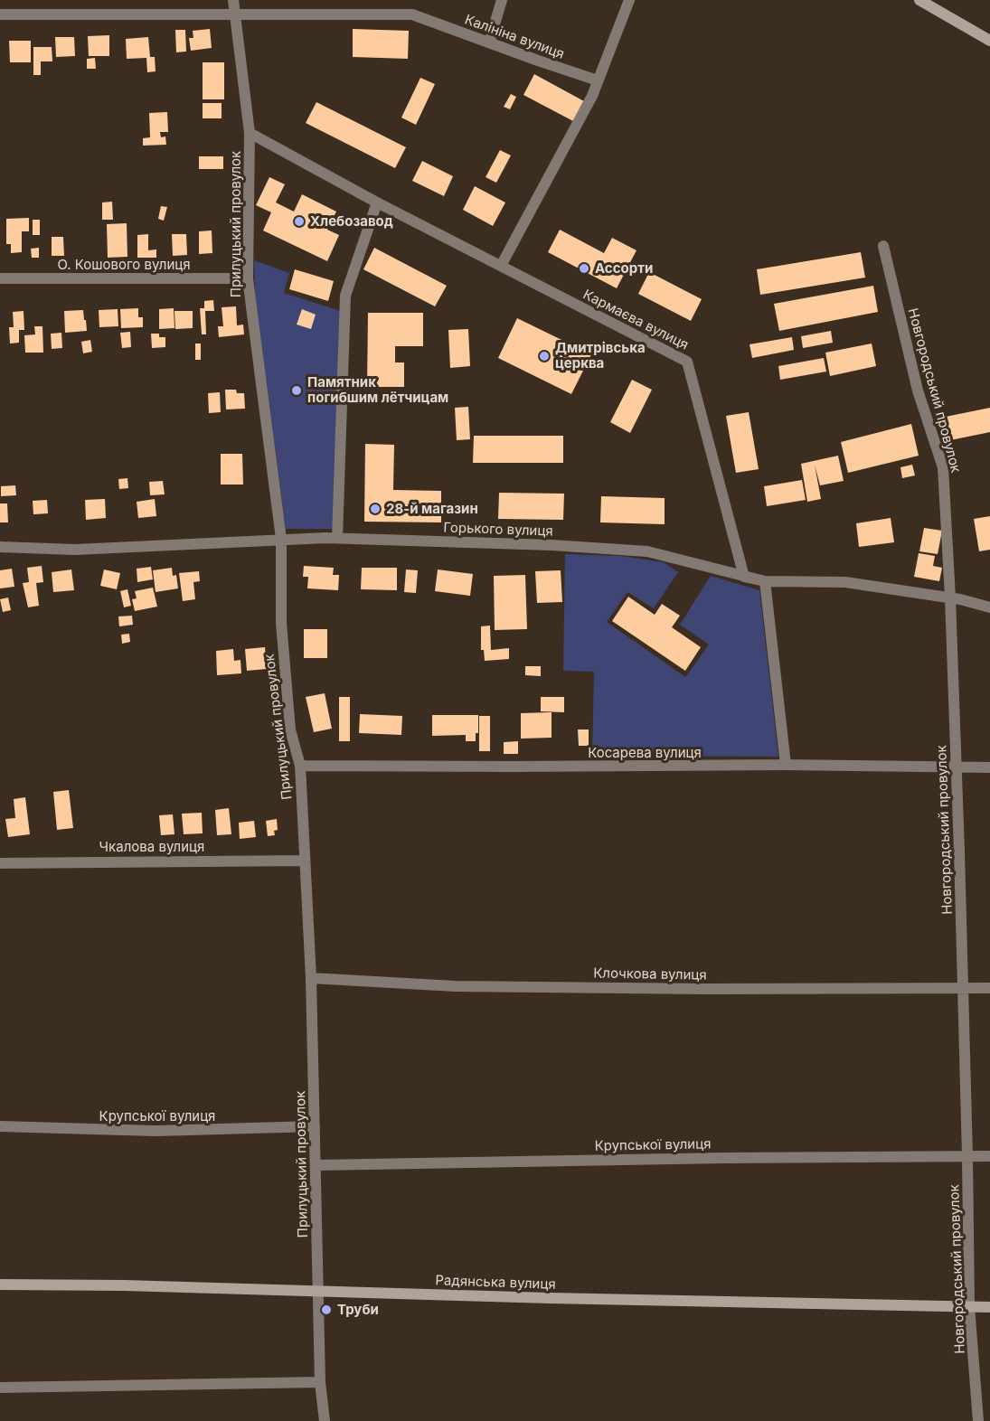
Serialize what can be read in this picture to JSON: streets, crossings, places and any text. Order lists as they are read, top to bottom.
{
  "streets": {
    "main road": ["Радянська вулиця"],
    "street": [
      "Калініна вулиця",
      "Прилуцький провулок",
      "О. Кошового вулиця",
      "Кармаєва вулиця",
      "Новгородський провулок",
      "Горького вулиця",
      "Косарева вулиця",
      "Чкалова вулиця",
      "Клочкова вулиця",
      "Крупської вулиця"
    ]
  },
  "crossings": [
    ["Калініна вулиця", "Прилуцький провулок"],
    ["Прилуцький провулок", "О. Кошового вулиця"],
    ["Прилуцький провулок", "Кармаєва вулиця"],
    ["Прилуцький провулок", "Горького вулиця"],
    ["Прилуцький провулок", "Косарева вулиця"],
    ["Прилуцький провулок", "Чкалова вулиця"],
    ["Прилуцький провулок", "Клочкова вулиця"],
    ["Прилуцький провулок", "Крупської вулиця"],
    ["Прилуцький провулок", "Радянська вулиця"],
    ["Кармаєва вулиця", "Горького вулиця"],
    ["Новгородський провулок", "Горького вулиця"],
    ["Новгородський провулок", "Косарева вулиця"],
    ["Новгородський провулок", "Клочкова вулиця"],
    ["Новгородський провулок", "Крупської вулиця"],
    ["Новгородський провулок", "Радянська вулиця"]
  ],
  "places": [
    "Хлебозавод",
    "Ассорти",
    "Дмитрівська церква",
    "Памятник погибшим лётчицам",
    "28-й магазин",
    "Труби"
  ]
}
